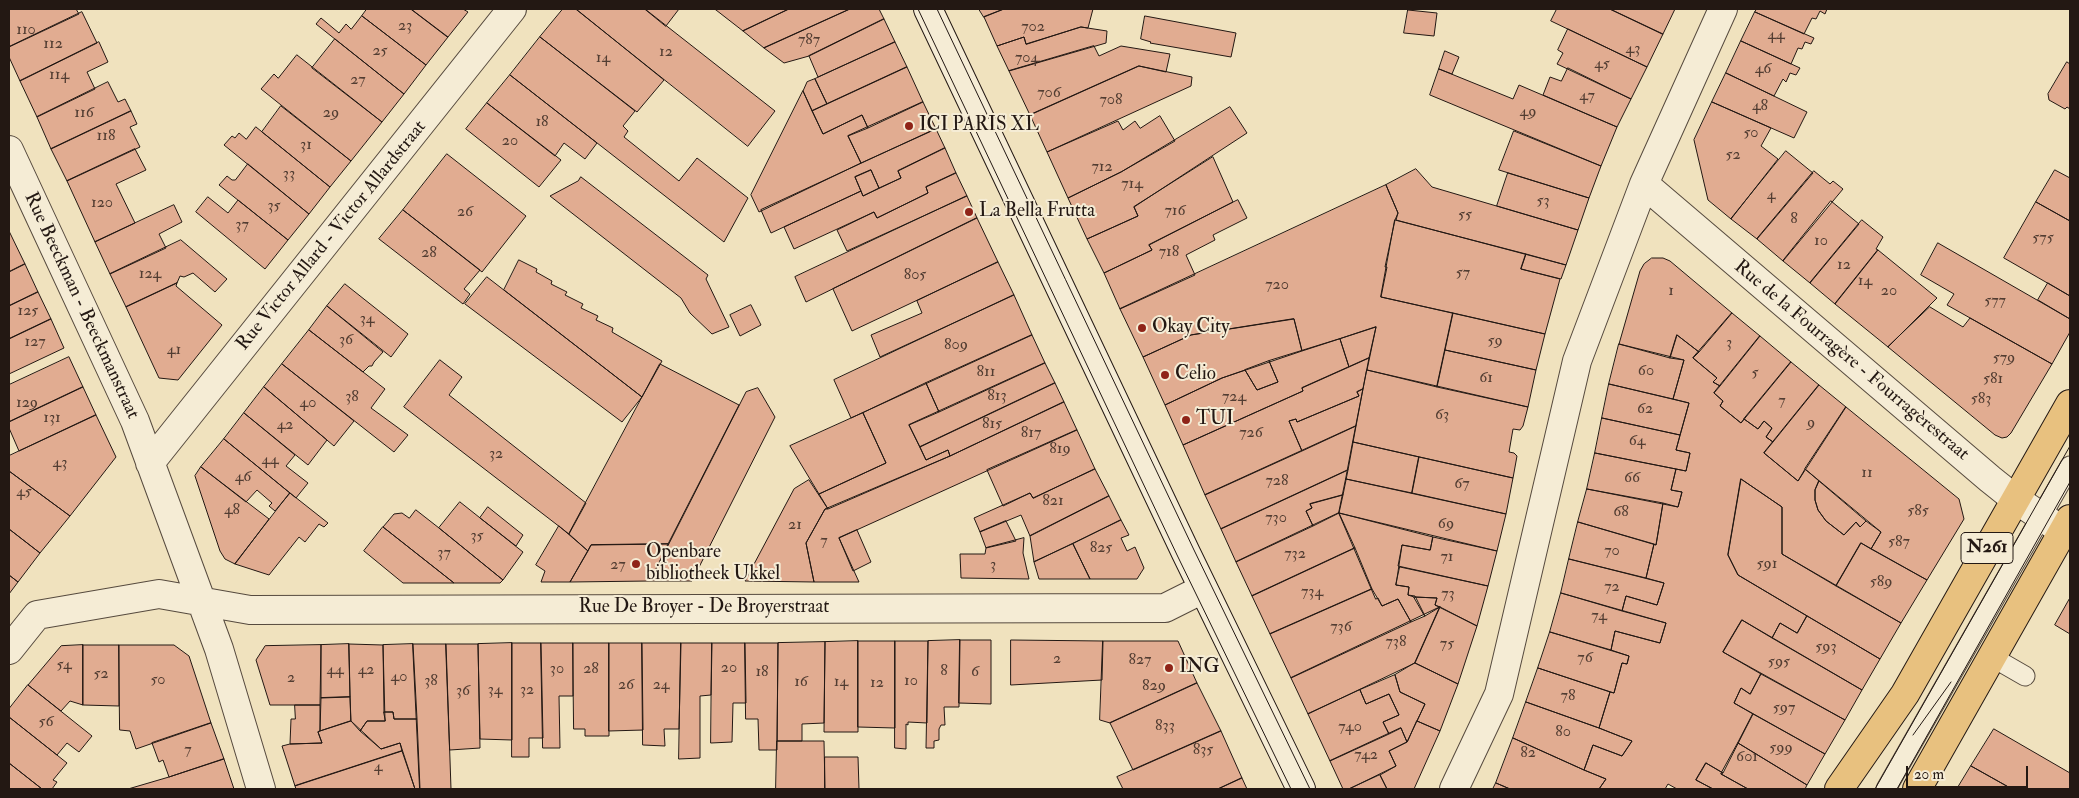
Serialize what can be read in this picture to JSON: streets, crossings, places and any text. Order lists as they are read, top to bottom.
{
  "streets": {
    "main road": ["N261"],
    "street": [
      "Rue Victor Allard - Victor Allardstraat",
      "Rue Beeckman - Beeckmanstraat",
      "Rue de la Fourragère - Fourragèrestraat",
      "Rue De Broyer - De Broyerstraat"
    ]
  },
  "crossings": [
    ["Rue Victor Allard - Victor Allardstraat", "Rue Beeckman - Beeckmanstraat"],
    ["Rue Beeckman - Beeckmanstraat", "Rue De Broyer - De Broyerstraat"],
    ["Rue de la Fourragère - Fourragèrestraat", "N261"]
  ],
  "places": [
    "ICI PARIS XL",
    "La Bella Frutta",
    "Okay City",
    "Celio",
    "TUI",
    "Openbare bibliotheek Ukkel",
    "ING"
  ],
  "house_numbers": [
    "23",
    "702",
    "110",
    "44",
    "787",
    "112",
    "43",
    "25",
    "12",
    "14",
    "704",
    "45",
    "46",
    "114",
    "27",
    "706",
    "47",
    "708",
    "48",
    "49",
    "116",
    "29",
    "18",
    "50",
    "118",
    "20",
    "31",
    "52",
    "712",
    "33",
    "714",
    "4",
    "53",
    "120",
    "35",
    "716",
    "26",
    "55",
    "8",
    "37",
    "575",
    "10",
    "718",
    "28",
    "12",
    "57",
    "124",
    "805",
    "14",
    "720",
    "1",
    "20",
    "577",
    "125",
    "34",
    "36",
    "59",
    "127",
    "3",
    "809",
    "41",
    "579",
    "60",
    "811",
    "5",
    "61",
    "581",
    "813",
    "38",
    "724",
    "583",
    "7",
    "129",
    "40",
    "62",
    "63",
    "131",
    "9",
    "815",
    "42",
    "817",
    "726",
    "64",
    "819",
    "32",
    "44",
    "43",
    "11",
    "46",
    "66",
    "728",
    "67",
    "45",
    "821",
    "48",
    "585",
    "68",
    "730",
    "69",
    "21",
    "35",
    "7",
    "587",
    "825",
    "70",
    "37",
    "732",
    "71",
    "591",
    "27",
    "3",
    "589",
    "72",
    "734",
    "73",
    "74",
    "736",
    "738",
    "75",
    "593",
    "76",
    "2",
    "827",
    "595",
    "54",
    "20",
    "30",
    "28",
    "44",
    "42",
    "8",
    "18",
    "6",
    "52",
    "40",
    "2",
    "50",
    "38",
    "10",
    "16",
    "14",
    "12",
    "26",
    "24",
    "829",
    "34",
    "32",
    "36",
    "78",
    "597",
    "56",
    "833",
    "740",
    "80",
    "599",
    "7",
    "835",
    "82",
    "742",
    "601",
    "4"
  ],
  "scale_bar": "20 m"
}
